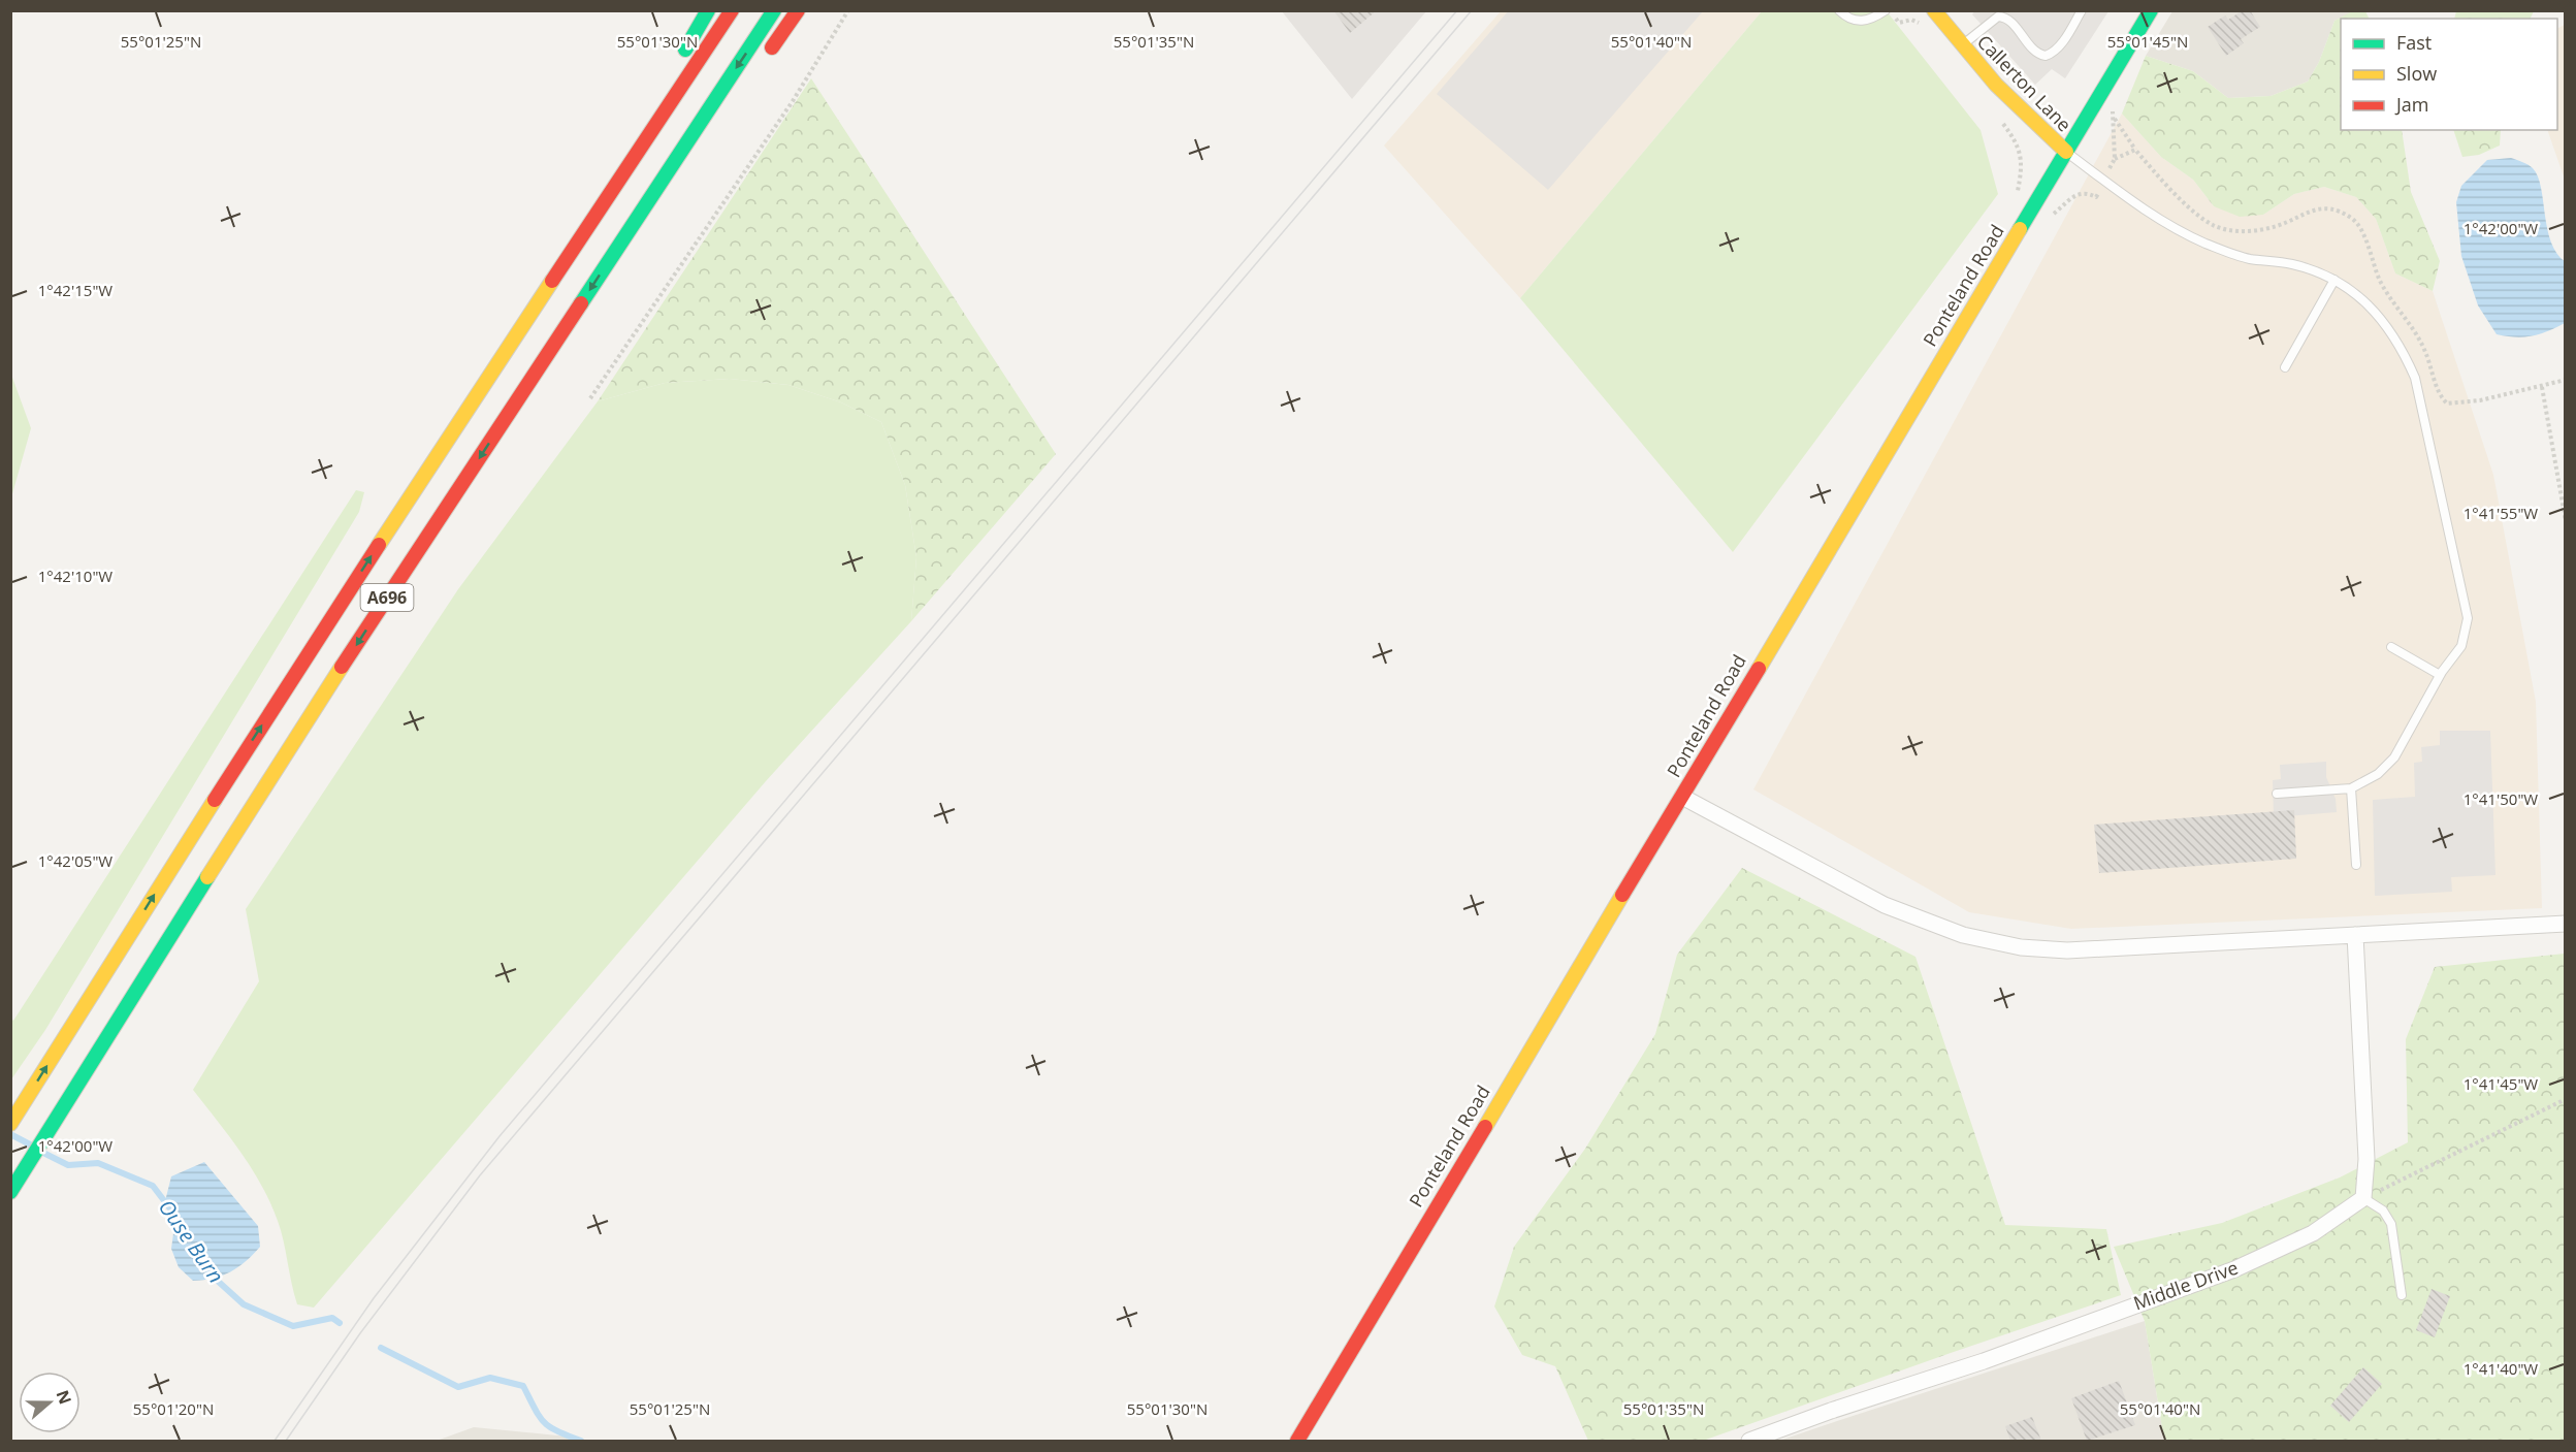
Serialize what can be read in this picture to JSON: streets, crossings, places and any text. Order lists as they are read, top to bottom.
{
  "streets": {
    "main road": ["Callerton Lane", "Ponteland Road", "A696"],
    "street": ["Middle Drive"]
  },
  "crossings": [
    ["Callerton Lane", "Ponteland Road"]
  ],
  "water": ["Ouse Burn"],
  "legend": ["Fast", "Slow", "Jam"],
  "north": "right",
  "coordinates": [
    "55°01'25\"N",
    "55°01'45\"N",
    "55°01'30\"N",
    "55°01'35\"N",
    "55°01'40\"N",
    "1°42'00\"W",
    "1°42'15\"W",
    "1°41'55\"W",
    "1°42'10\"W",
    "1°41'50\"W",
    "1°42'05\"W",
    "1°41'45\"W",
    "1°41'40\"W",
    "55°01'20\"N"
  ]
}
